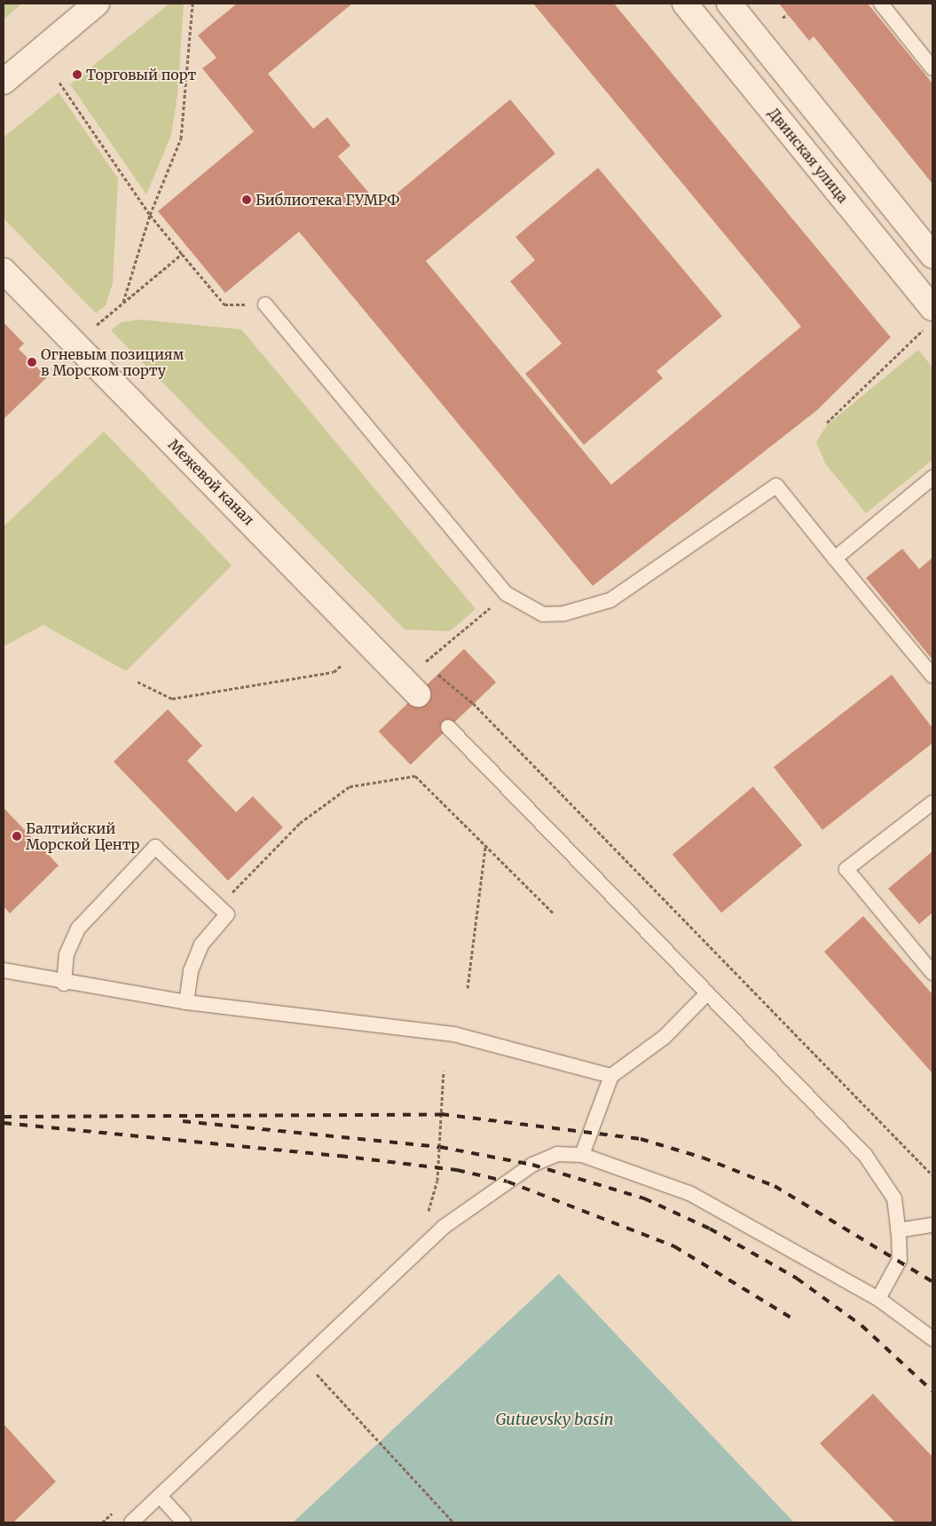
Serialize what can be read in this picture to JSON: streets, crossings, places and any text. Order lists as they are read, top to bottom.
{
  "streets": {
    "street": ["Двинская улица", "Межевой канал"]
  },
  "water": ["Gutuevsky basin"],
  "places": [
    "Торговый порт",
    "Библиотека ГУМРФ",
    "Огневым позициям в Морском порту",
    "Балтийский Морской Центр"
  ]
}
